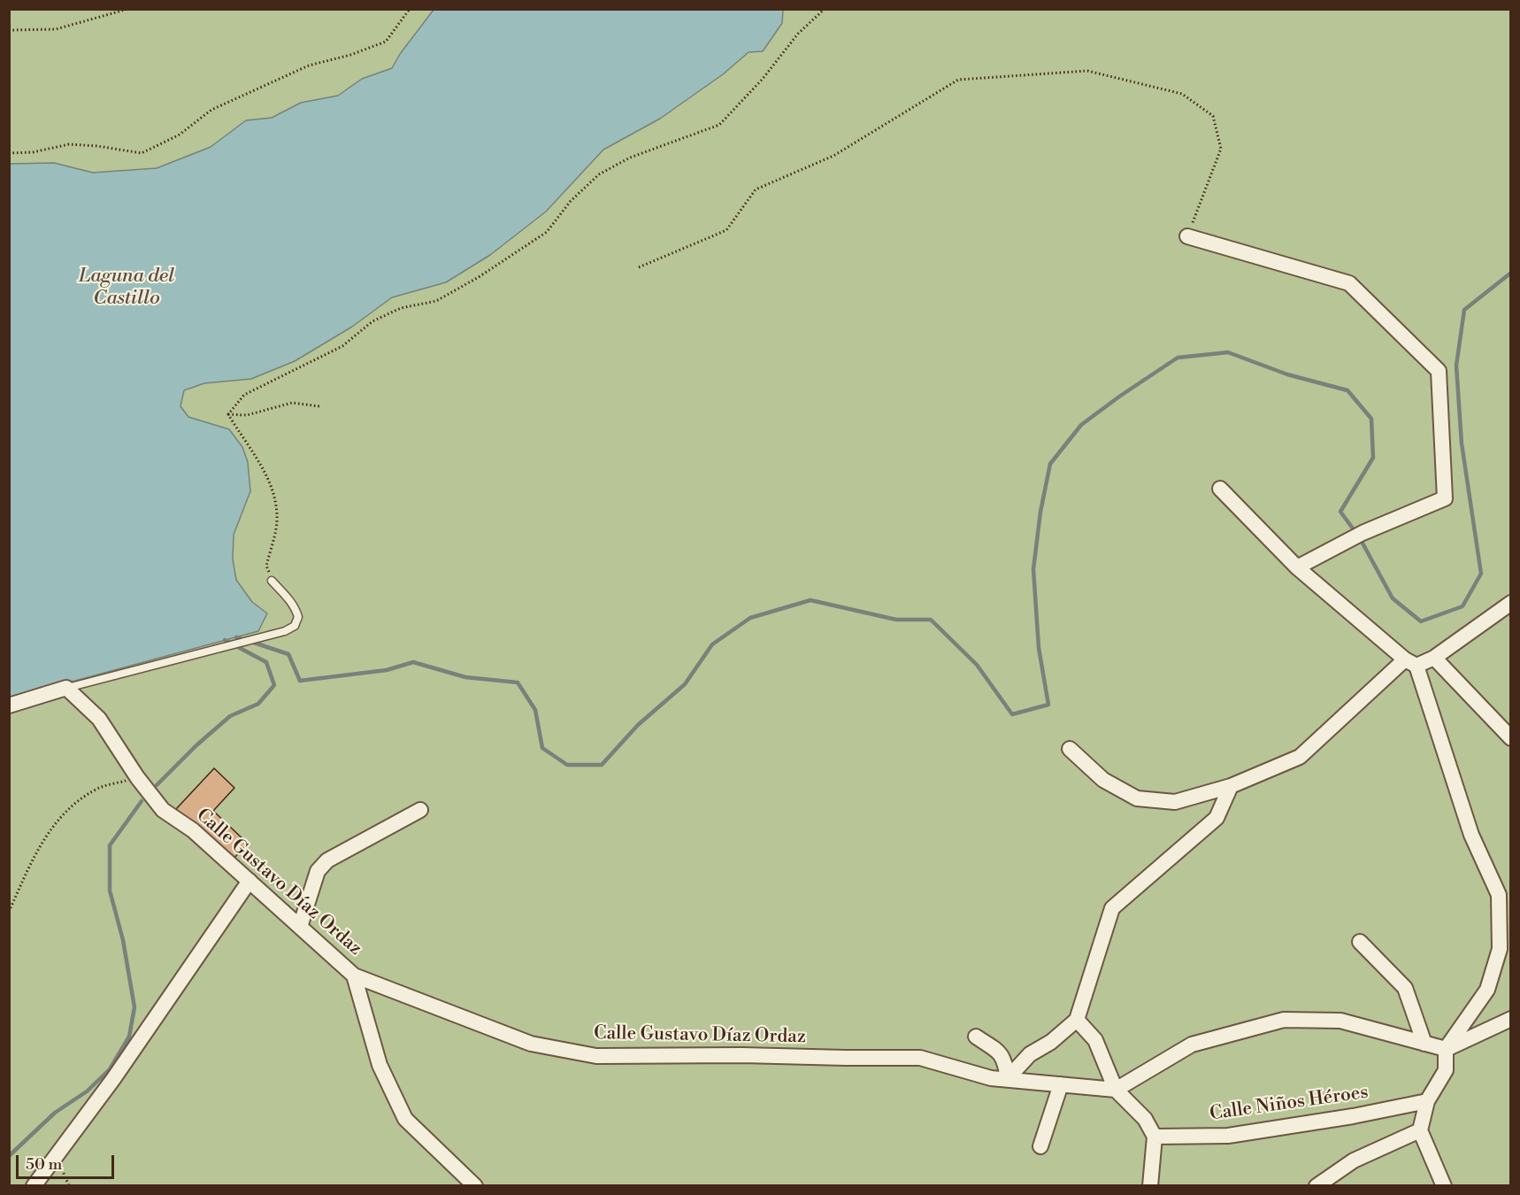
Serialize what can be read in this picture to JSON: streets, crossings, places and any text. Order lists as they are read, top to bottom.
{
  "streets": {
    "street": ["Calle Gustavo Díaz Ordaz", "Calle Niños Héroes"]
  },
  "water": ["Laguna del Castillo"],
  "scale_bar": "50 m"
}
